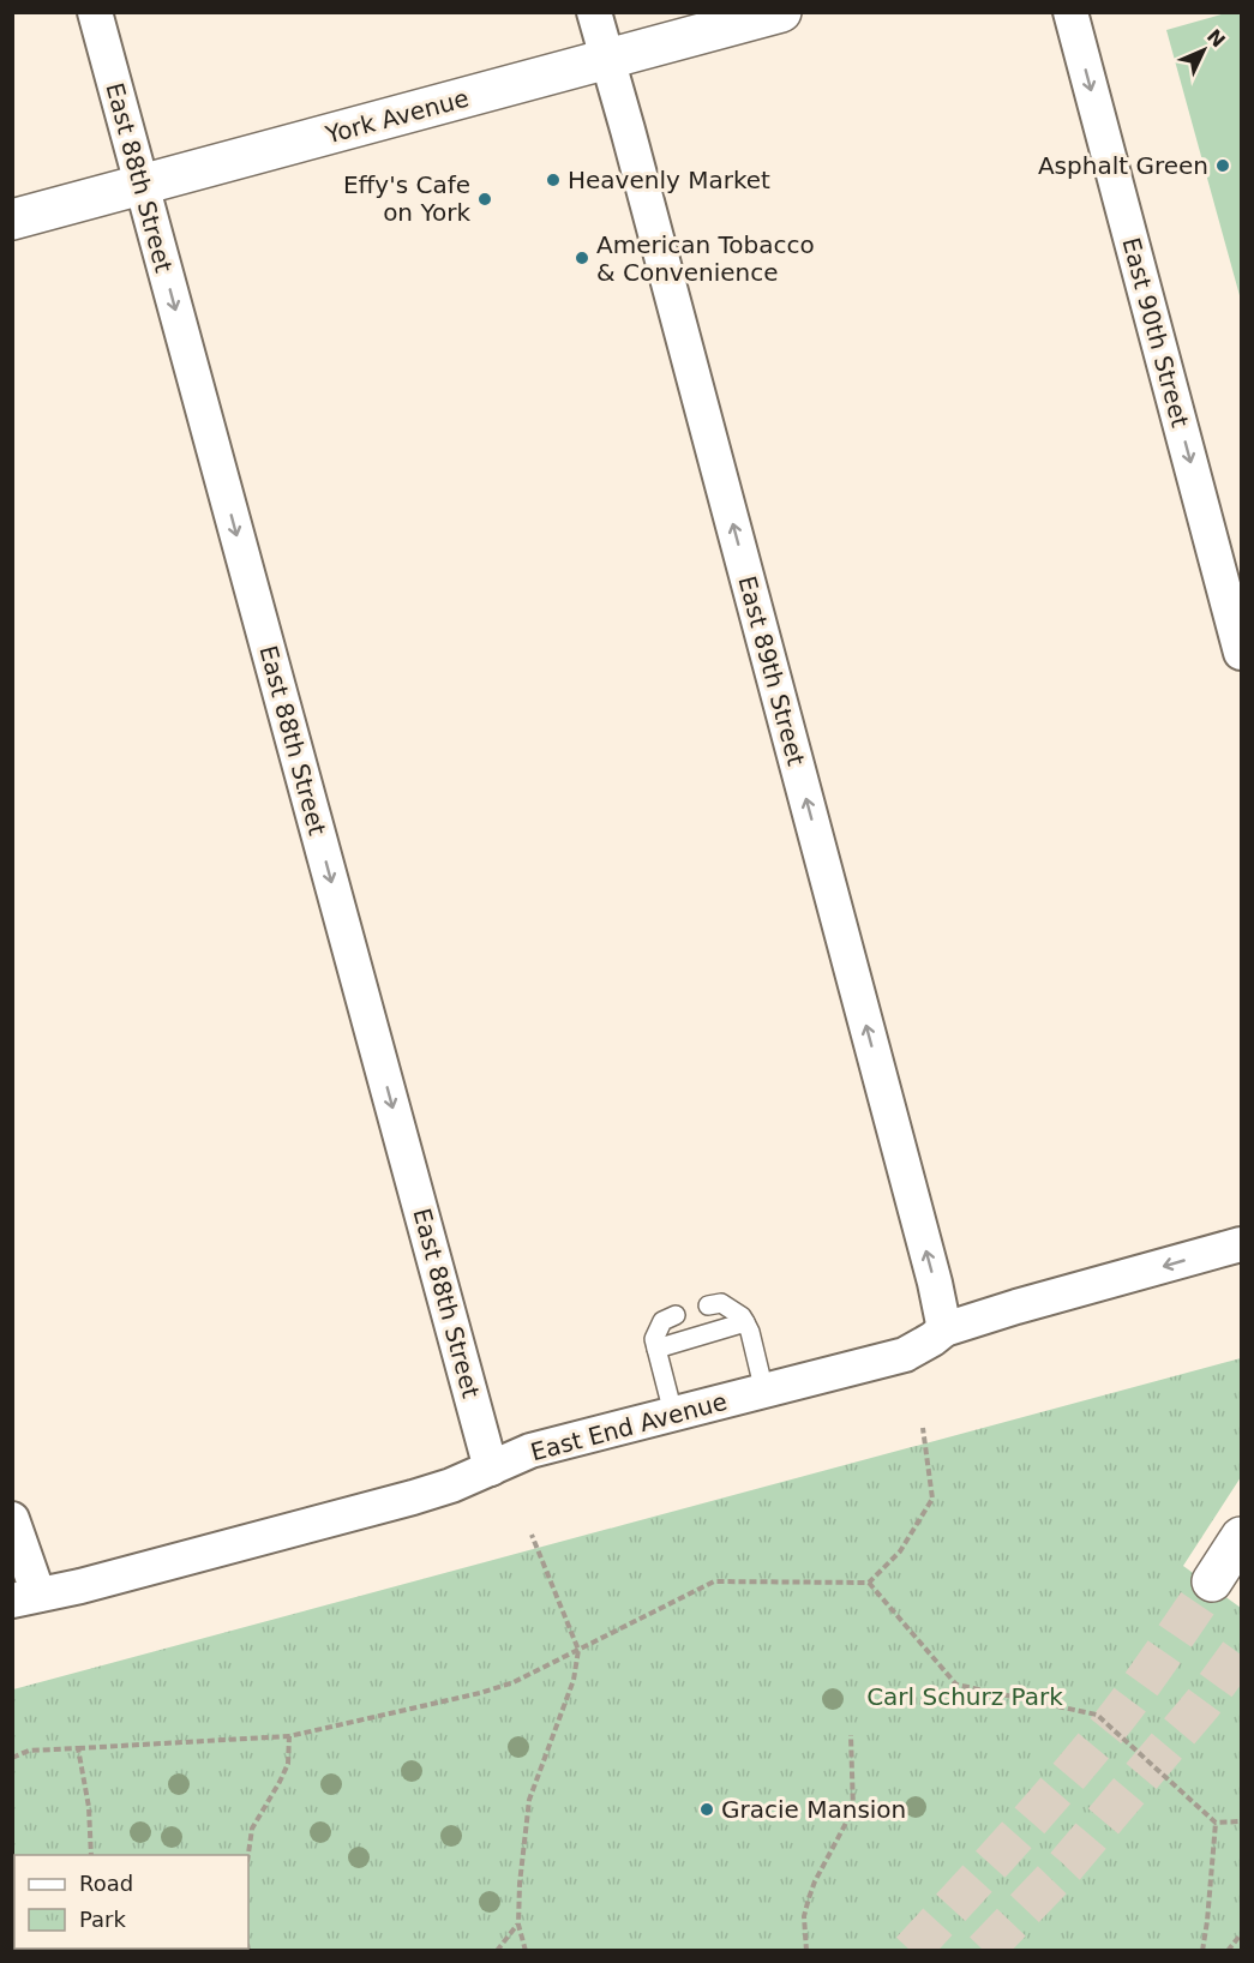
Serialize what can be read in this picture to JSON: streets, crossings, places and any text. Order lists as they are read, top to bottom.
{
  "streets": {
    "main road": ["York Avenue"],
    "street": [
      "East 88th Street",
      "East 90th Street",
      "East 89th Street",
      "East End Avenue"
    ]
  },
  "crossings": [
    ["York Avenue", "East 88th Street"],
    ["York Avenue", "East 89th Street"],
    ["East 88th Street", "East End Avenue"],
    ["East 89th Street", "East End Avenue"]
  ],
  "one_way": ["East 88th Street", "East 90th Street", "East 89th Street"],
  "parks": ["Carl Schurz Park"],
  "places": [
    "Asphalt Green",
    "Heavenly Market",
    "Effy's Cafe on York",
    "American Tobacco & Convenience",
    "Gracie Mansion"
  ],
  "legend": ["Road", "Park"],
  "north": "top right"
}
